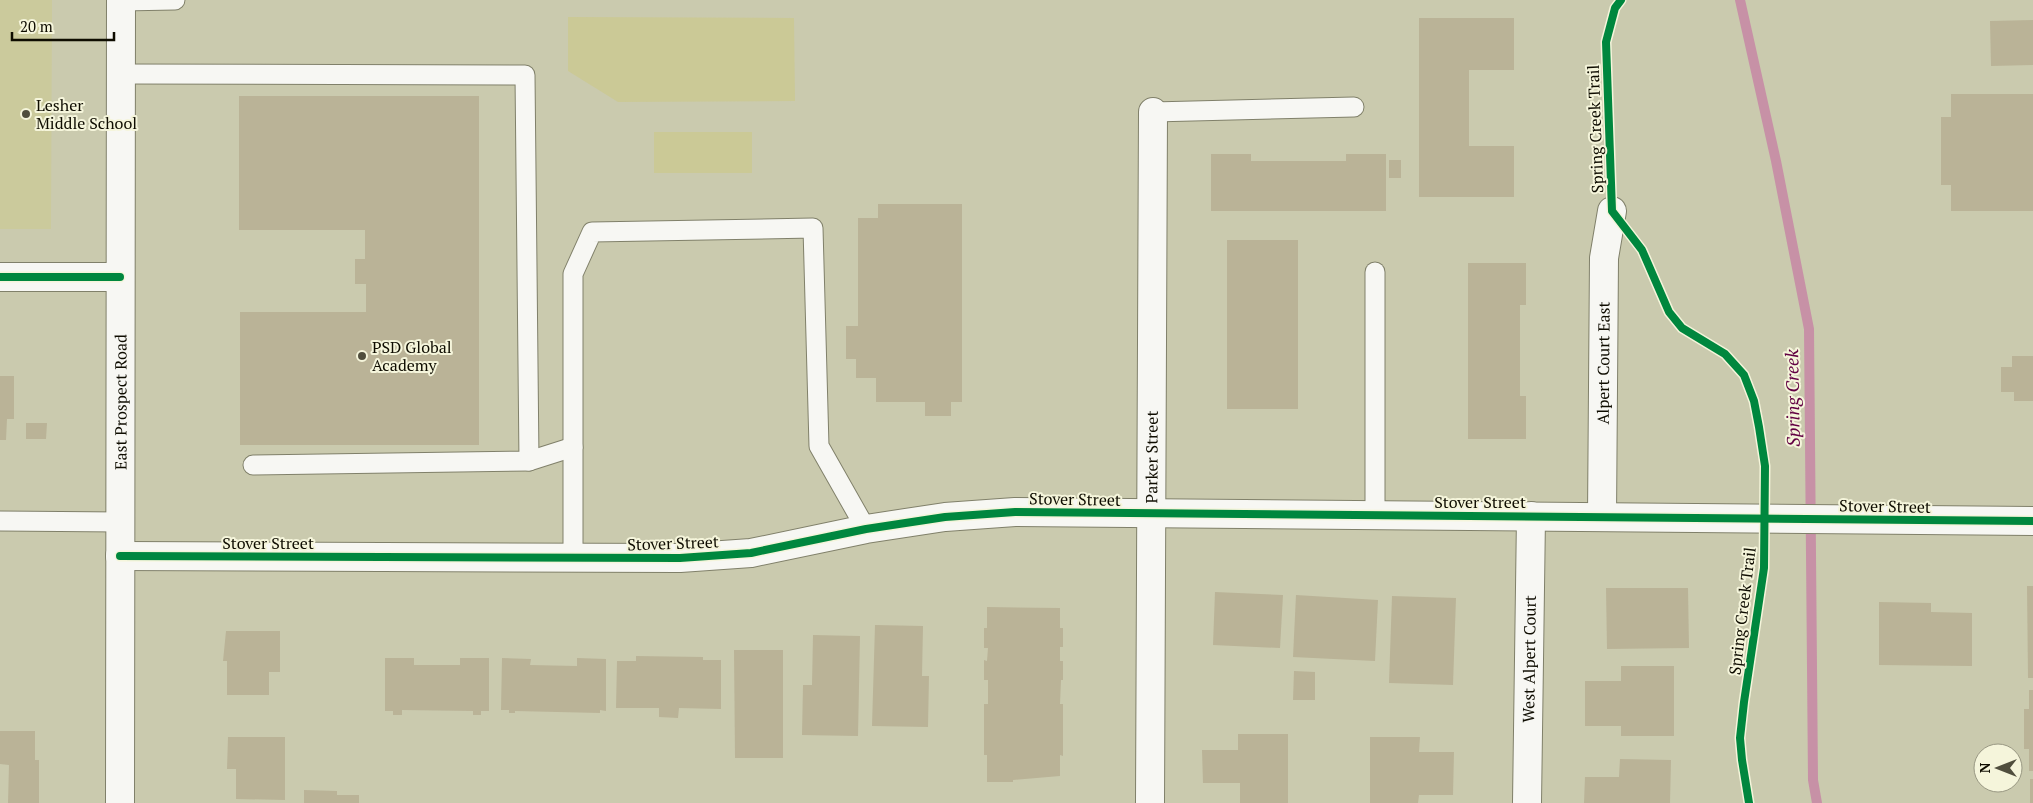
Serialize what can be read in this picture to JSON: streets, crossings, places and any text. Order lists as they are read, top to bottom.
{
  "streets": {
    "street": [
      "Alpert Court East",
      "East Prospect Road",
      "Parker Street",
      "Stover Street",
      "West Alpert Court"
    ],
    "cycle path": ["Spring Creek Trail"]
  },
  "crossings": [
    ["Alpert Court East", "Stover Street"],
    ["East Prospect Road", "Stover Street"],
    ["Parker Street", "Stover Street"],
    ["Stover Street", "West Alpert Court"]
  ],
  "water": ["Spring Creek"],
  "places": ["Lesher Middle School", "PSD Global Academy"],
  "scale_bar": "20 m",
  "north": "left"
}
